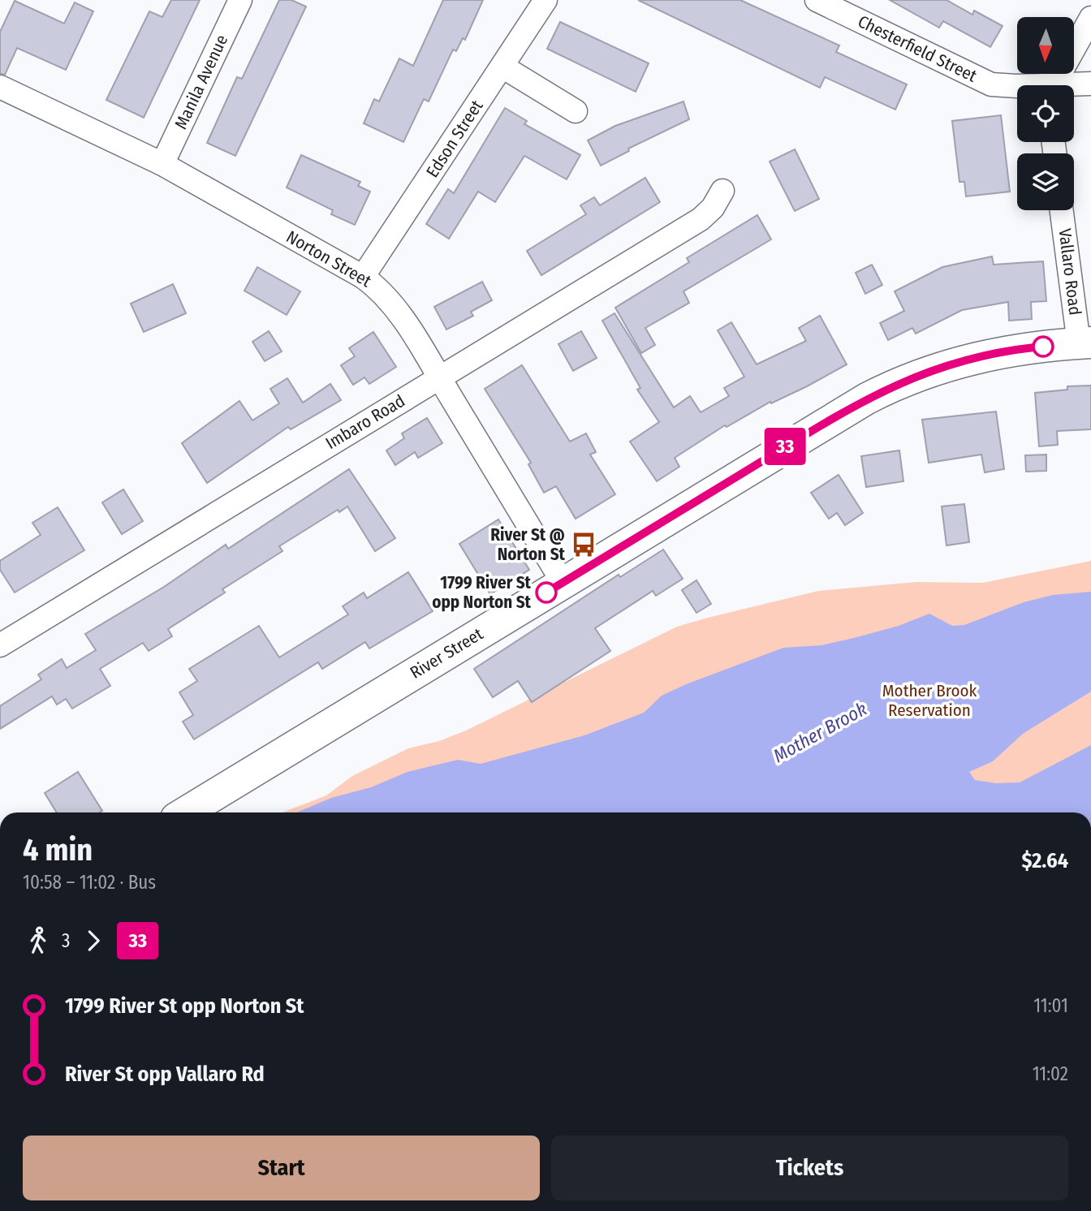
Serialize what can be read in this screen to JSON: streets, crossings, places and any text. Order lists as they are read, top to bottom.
{
  "streets": {
    "street": [
      "Chesterfield Street",
      "Manila Avenue",
      "Edson Street",
      "Norton Street",
      "Vallaro Road",
      "Imbaro Road",
      "River Street"
    ]
  },
  "crossings": [
    ["Manila Avenue", "Norton Street"],
    ["Edson Street", "Norton Street"],
    ["Norton Street", "Imbaro Road"],
    ["Norton Street", "River Street"],
    ["Vallaro Road", "River Street"]
  ],
  "water": ["Mother Brook"],
  "parks": ["Mother Brook Reservation"],
  "places": {
    "bus stop": ["River St @ Norton St"],
    "other": ["1799 River St opp Norton St"]
  },
  "lines": ["bus line 33"],
  "north": "bottom",
  "page": {
    "on_map": "33",
    "heading": ["4 min", "10:58 – 11:02 · Bus", "$2.64"],
    "legs": ["3", "33"],
    "list": [
      {
        "name": "1799 River St opp Norton St",
        "value": "11:01"
      },
      {
        "name": "River St opp Vallaro Rd",
        "value": "11:02"
      }
    ],
    "buttons": ["Start", "Tickets"]
  }
}
